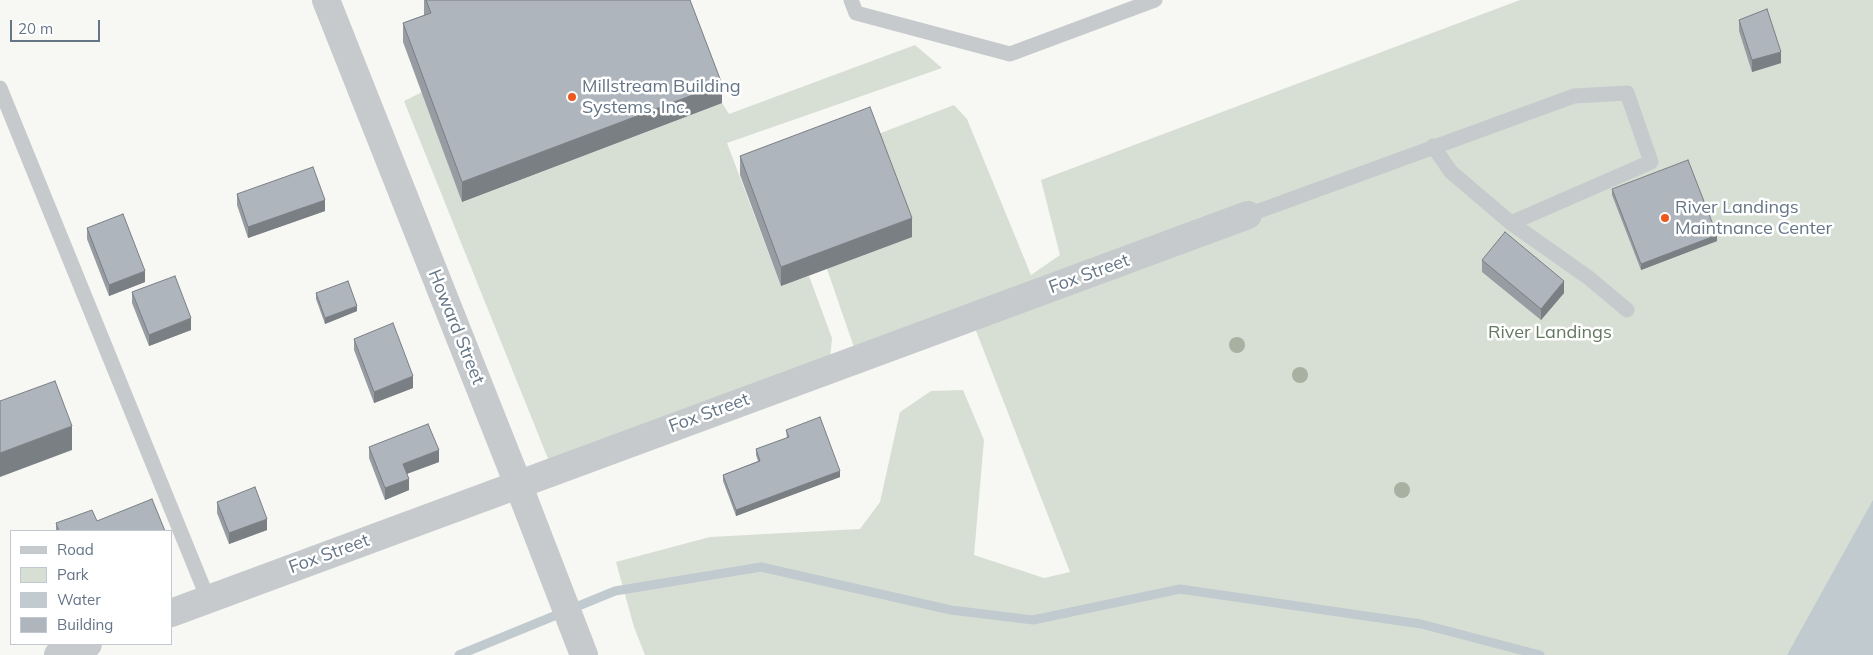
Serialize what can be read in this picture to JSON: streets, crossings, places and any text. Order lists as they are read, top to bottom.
{
  "streets": {
    "street": ["Fox Street", "Howard Street"]
  },
  "crossings": [
    ["Fox Street", "Howard Street"]
  ],
  "parks": ["River Landings"],
  "places": ["Millstream Building Systems, Inc.", "River Landings Maintnance Center"],
  "legend": [
    "Road",
    "Park",
    "Water",
    "Building"
  ],
  "scale_bar": "20 m"
}
